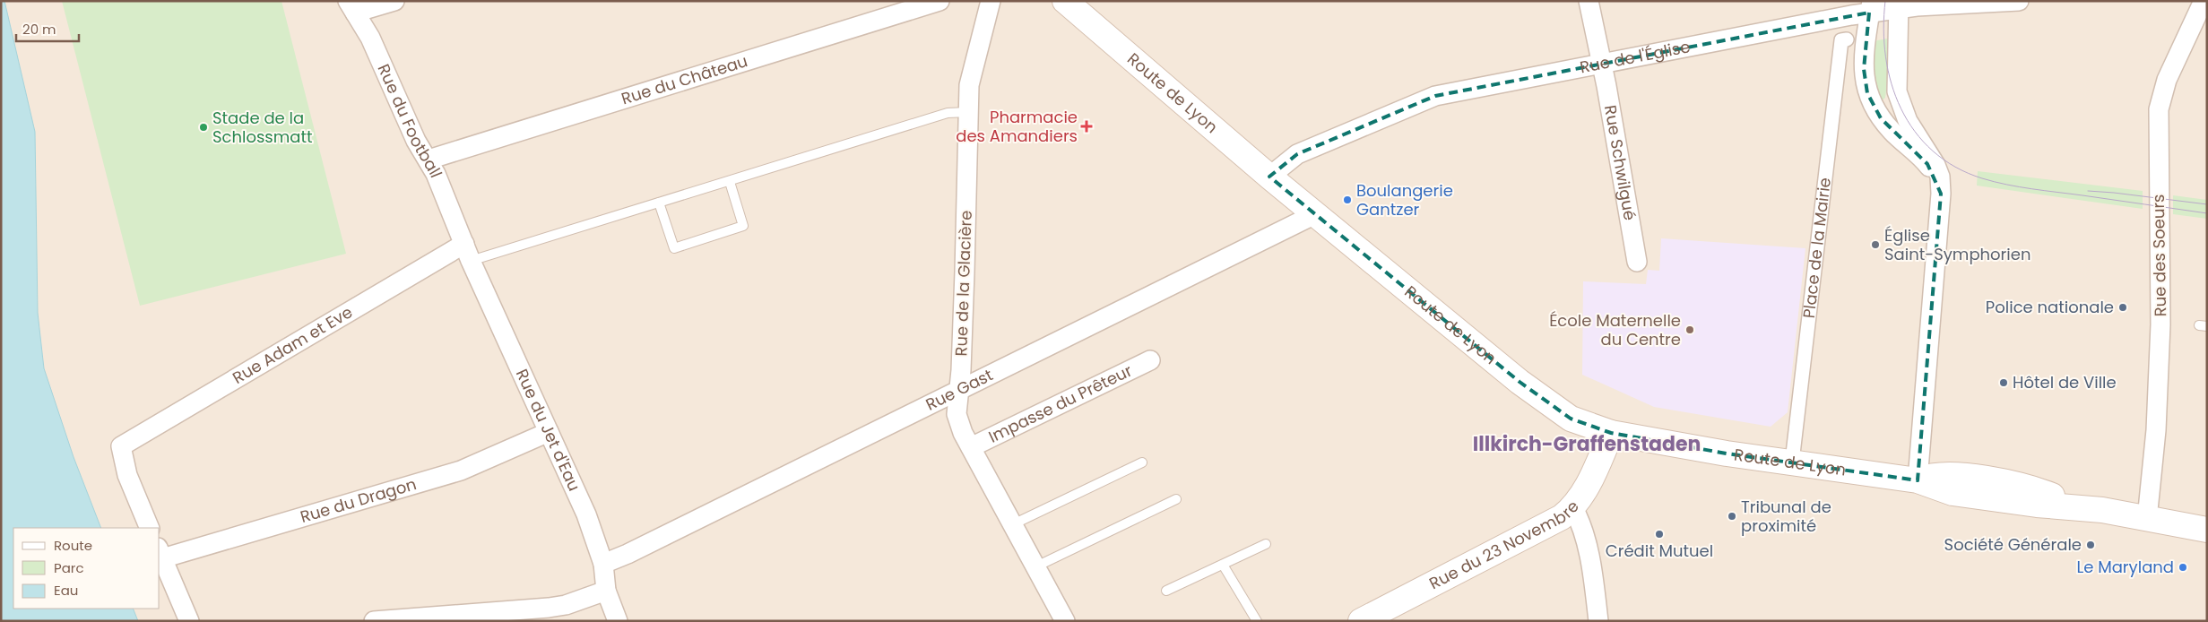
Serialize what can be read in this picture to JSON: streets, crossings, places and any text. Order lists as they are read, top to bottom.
{
  "streets": {
    "main road": ["Route de Lyon", "Rue du 23 Novembre"],
    "street": [
      "Rue de l'Église",
      "Rue du Château",
      "Rue du Football",
      "Rue Schwilgué",
      "Place de la Mairie",
      "Rue des Soeurs",
      "Rue de la Glacière",
      "Rue Adam et Eve",
      "Rue Gast",
      "Impasse du Prêteur",
      "Rue du Jet d'Eau",
      "Rue du Dragon"
    ]
  },
  "crossings": [
    ["Rue de l'Église", "Route de Lyon"],
    ["Rue de l'Église", "Rue Schwilgué"],
    ["Rue du Château", "Rue du Football"],
    ["Route de Lyon", "Place de la Mairie"],
    ["Route de Lyon", "Rue des Soeurs"],
    ["Route de Lyon", "Rue Gast"],
    ["Route de Lyon", "Rue du 23 Novembre"],
    ["Rue du Football", "Rue Adam et Eve"],
    ["Rue du Football", "Rue du Jet d'Eau"],
    ["Rue de la Glacière", "Rue Gast"],
    ["Rue de la Glacière", "Impasse du Prêteur"],
    ["Rue Adam et Eve", "Rue du Jet d'Eau"],
    ["Rue Gast", "Rue du Jet d'Eau"],
    ["Rue du Jet d'Eau", "Rue du Dragon"]
  ],
  "districts": ["Illkirch-Graffenstaden"],
  "places": {
    "health": ["Pharmacie des Amandiers"],
    "other": [
      "Stade de la Schlossmatt",
      "Boulangerie Gantzer",
      "Église Saint-Symphorien",
      "Police nationale",
      "École Maternelle du Centre",
      "Hôtel de Ville",
      "Tribunal de proximité",
      "Crédit Mutuel",
      "Société Générale",
      "Le Maryland"
    ]
  },
  "legend": ["Route", "Parc", "Eau"],
  "scale_bar": "20 m"
}
